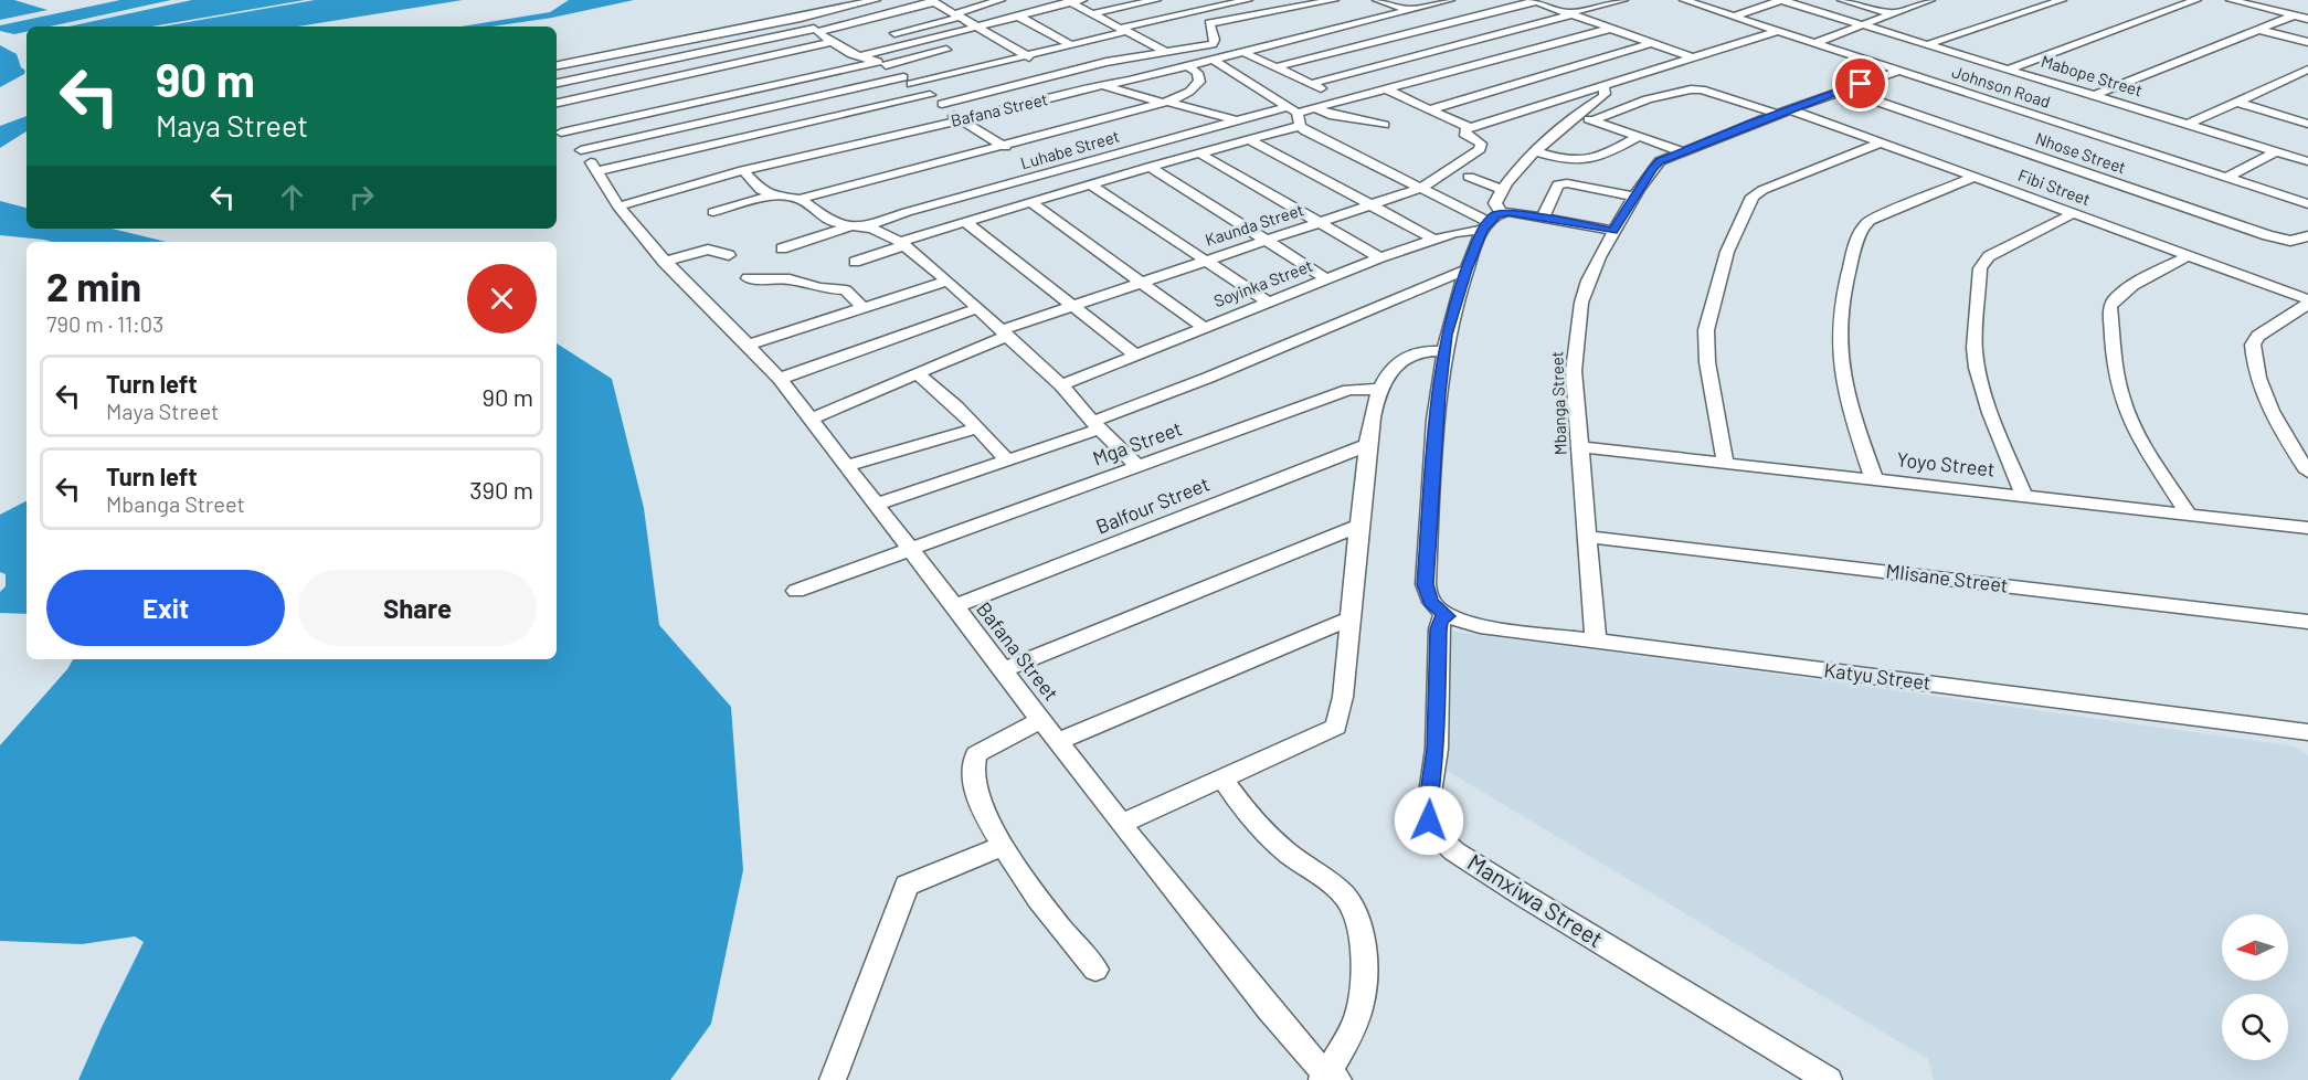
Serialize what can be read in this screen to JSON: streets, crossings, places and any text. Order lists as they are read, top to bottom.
{
  "streets": {
    "street": [
      "Mabope Street",
      "Johnson Road",
      "Bafana Street",
      "Luhabe Street",
      "Nhose Street",
      "Fibi Street",
      "Kaunda Street",
      "Soyinka Street",
      "Mbanga Street",
      "Mga Street",
      "Yoyo Street",
      "Balfour Street",
      "Mlisane Street",
      "Katyu Street",
      "Manxiwa Street"
    ]
  },
  "crossings": [
    ["Johnson Road", "Mbanga Street"],
    ["Bafana Street", "Kaunda Street"],
    ["Bafana Street", "Mga Street"],
    ["Bafana Street", "Balfour Street"],
    ["Nhose Street", "Mbanga Street"],
    ["Fibi Street", "Mbanga Street"],
    ["Mbanga Street", "Yoyo Street"],
    ["Mbanga Street", "Mlisane Street"],
    ["Mbanga Street", "Katyu Street"],
    ["Katyu Street", "Manxiwa Street"]
  ],
  "north": "left",
  "page": {
    "turn": ["90 m", "Maya Street"],
    "heading": ["2 min", "790 m · 11:03"],
    "list": [
      {
        "name": "Turn left",
        "note": "Maya Street",
        "value": "90 m"
      },
      {
        "name": "Turn left",
        "note": "Mbanga Street",
        "value": "390 m"
      }
    ],
    "buttons": ["Exit", "Share"]
  }
}
